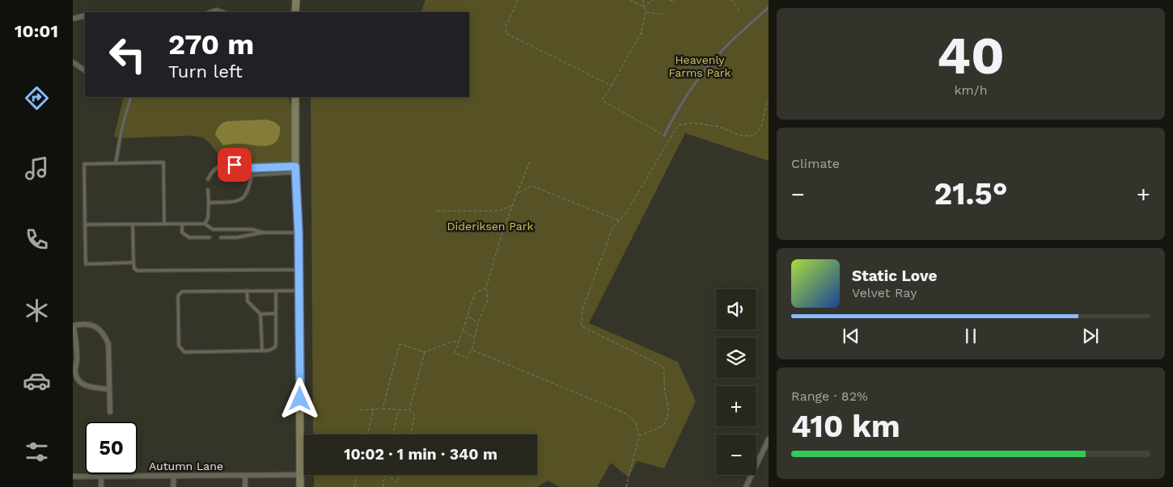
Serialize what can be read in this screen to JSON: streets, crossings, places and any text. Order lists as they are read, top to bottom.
{
  "streets": {
    "street": ["Autumn Lane"]
  },
  "parks": ["Heavenly Farms Park", "Dideriksen Park"],
  "page": {
    "tabs": "10:01",
    "tile": [
      ["40", "km/h"],
      "Climate",
      ["Range · 82%", "410 km"]
    ],
    "turn": ["270 m", "Turn left"],
    "heat": ["−", "21.5°", "+"],
    "song": ["Static Love", "Velvet Ray"],
    "map_buttons": ["+", "−"],
    "limit": "50",
    "trip": "10:02 · 1 min · 340 m"
  }
}
